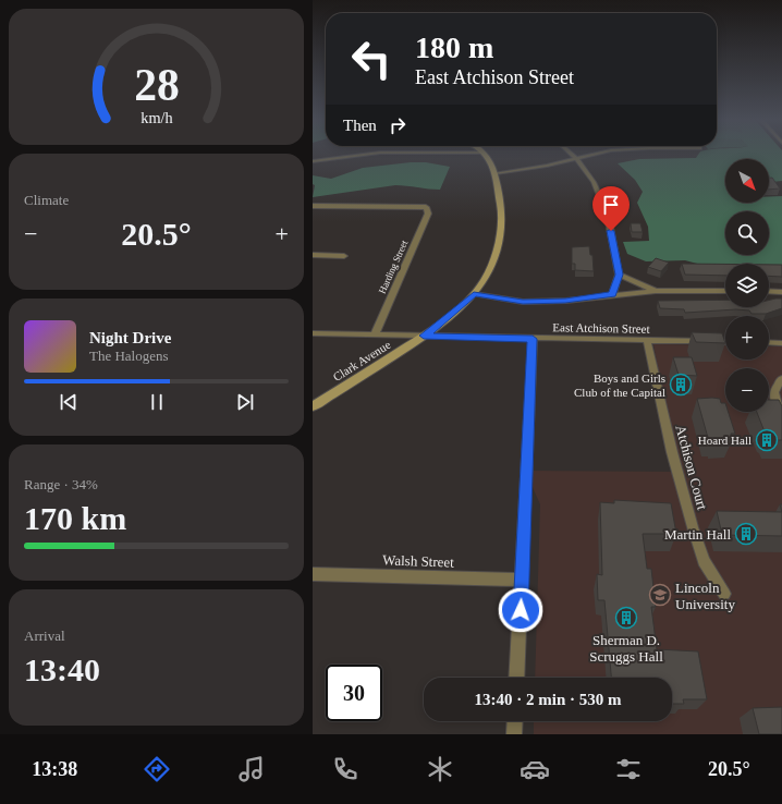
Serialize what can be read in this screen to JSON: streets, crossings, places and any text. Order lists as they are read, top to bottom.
{
  "streets": {
    "main road": ["Clark Avenue"],
    "street": [
      "Harding Street",
      "East Atchison Street",
      "Atchison Court",
      "Walsh Street"
    ]
  },
  "crossings": [
    ["Harding Street", "East Atchison Street"],
    ["East Atchison Street", "Clark Avenue"],
    ["East Atchison Street", "Atchison Court"]
  ],
  "places": {
    "building": [
      "Boys and Girls Club of the Capital",
      "Hoard Hall",
      "Martin Hall",
      "Sherman D. Scruggs Hall"
    ],
    "school or university": ["Lincoln University"]
  },
  "north": "bottom right",
  "page": {
    "turn": ["180 m", "East Atchison Street"],
    "then": "Then",
    "tile": [
      "Climate",
      ["Range · 34%", "170 km"],
      ["Arrival", "13:40"]
    ],
    "map_buttons": ["+", "−"],
    "heat": ["−", "20.5°", "+"],
    "song": ["Night Drive", "The Halogens"],
    "limit": "30",
    "trip": "13:40 · 2 min · 530 m",
    "tabs": ["13:38", "20.5°"],
    "gauge": ["28", "km/h"]
  }
}
